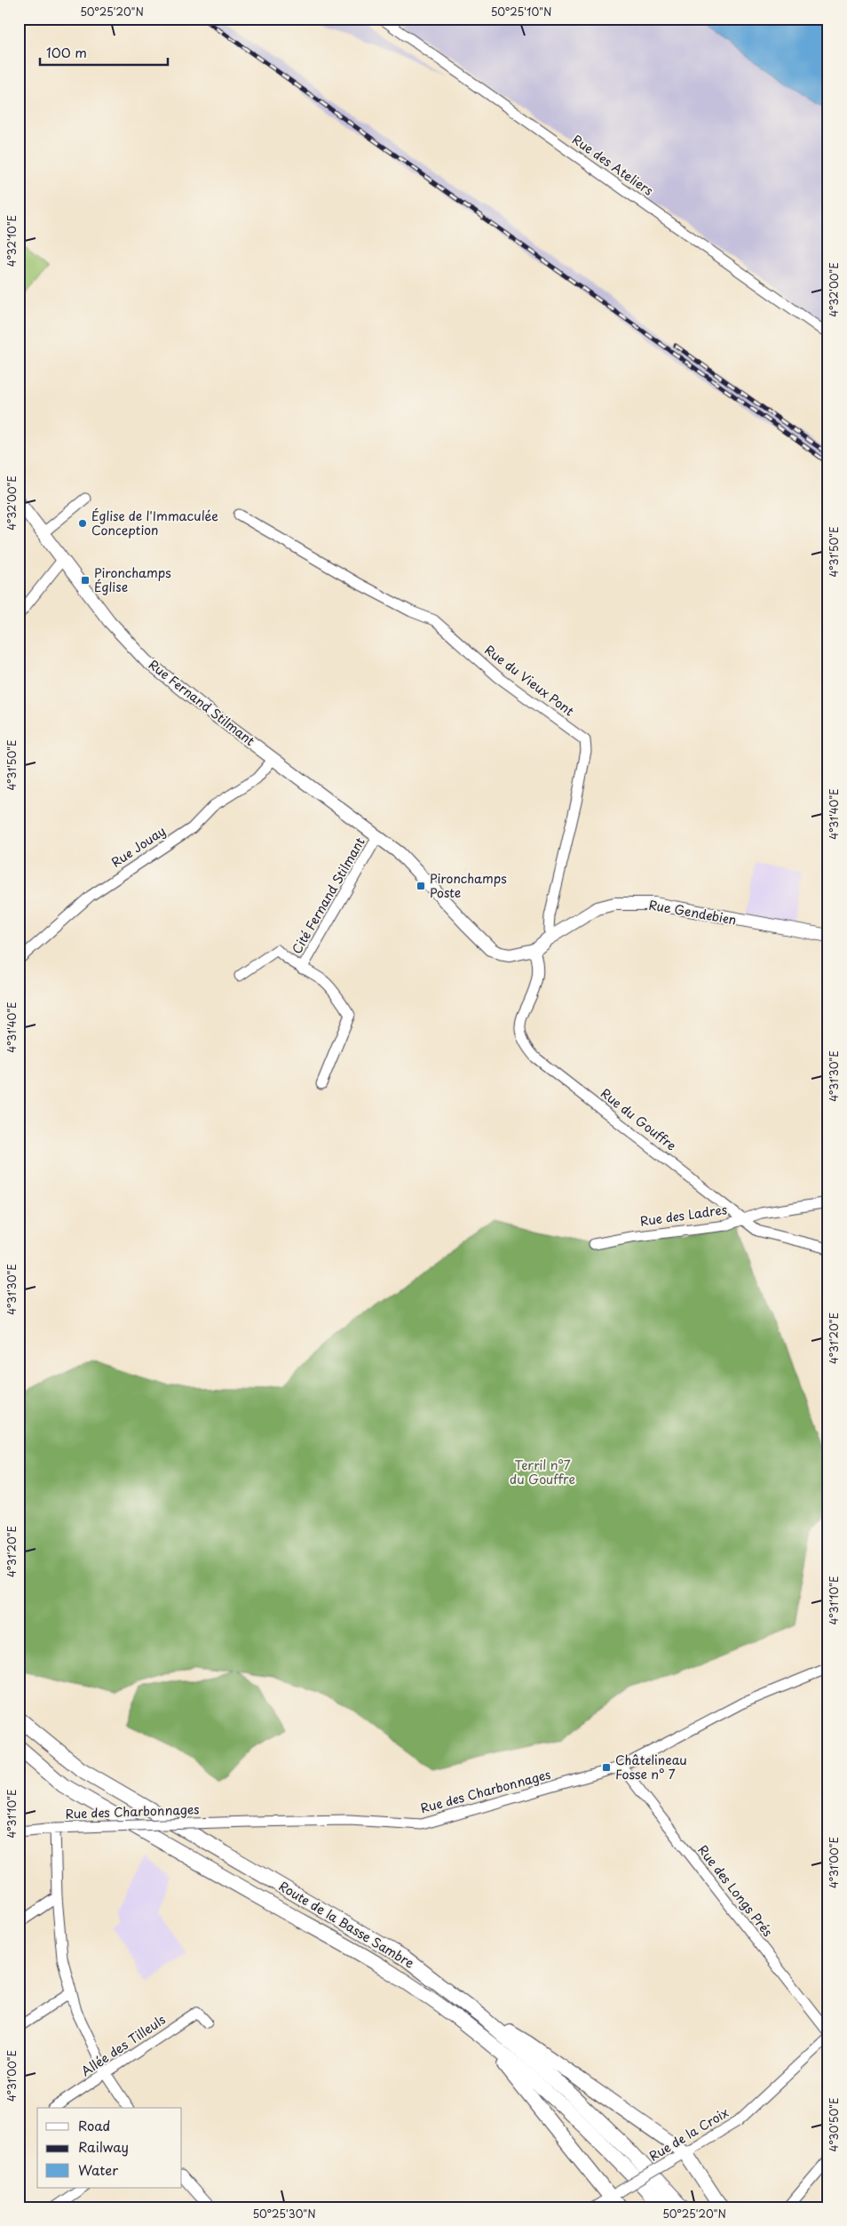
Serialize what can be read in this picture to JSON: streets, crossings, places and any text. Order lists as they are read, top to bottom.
{
  "streets": {
    "highway": ["Route de la Basse Sambre"],
    "main road": ["Rue Fernand Stilmant", "Rue Gendebien"],
    "street": [
      "Rue des Ateliers",
      "Rue du Vieux Pont",
      "Rue Jouay",
      "Cité Fernand Stilmant",
      "Rue du Gouffre",
      "Rue des Ladres",
      "Rue des Charbonnages",
      "Rue des Longs Prés",
      "Allée des Tilleuls",
      "Rue de la Croix"
    ]
  },
  "crossings": [
    ["Rue du Vieux Pont", "Rue Gendebien"],
    ["Rue Fernand Stilmant", "Rue Jouay"],
    ["Rue Fernand Stilmant", "Cité Fernand Stilmant"],
    ["Rue Fernand Stilmant", "Rue Gendebien"],
    ["Cité Fernand Stilmant", "Rue Gendebien"],
    ["Rue Gendebien", "Rue du Gouffre"],
    ["Rue du Gouffre", "Rue des Ladres"],
    ["Rue des Charbonnages", "Rue des Longs Prés"]
  ],
  "parks": ["Terril n°7 du Gouffre"],
  "places": {
    "other": ["Église de l'Immaculée Conception"],
    "transit": ["Pironchamps Église", "Pironchamps Poste", "Châtelineau Fosse n° 7"]
  },
  "legend": ["Road", "Railway", "Water"],
  "scale_bar": "100 m",
  "coordinates": [
    "50°25'20\"N",
    "50°25'10\"N",
    "4°32'10\"E",
    "4°32'00\"E",
    "4°31'50\"E",
    "4°31'40\"E",
    "4°31'30\"E",
    "4°31'20\"E",
    "4°31'10\"E",
    "4°31'00\"E",
    "4°30'50\"E",
    "50°25'30\"N"
  ]
}
